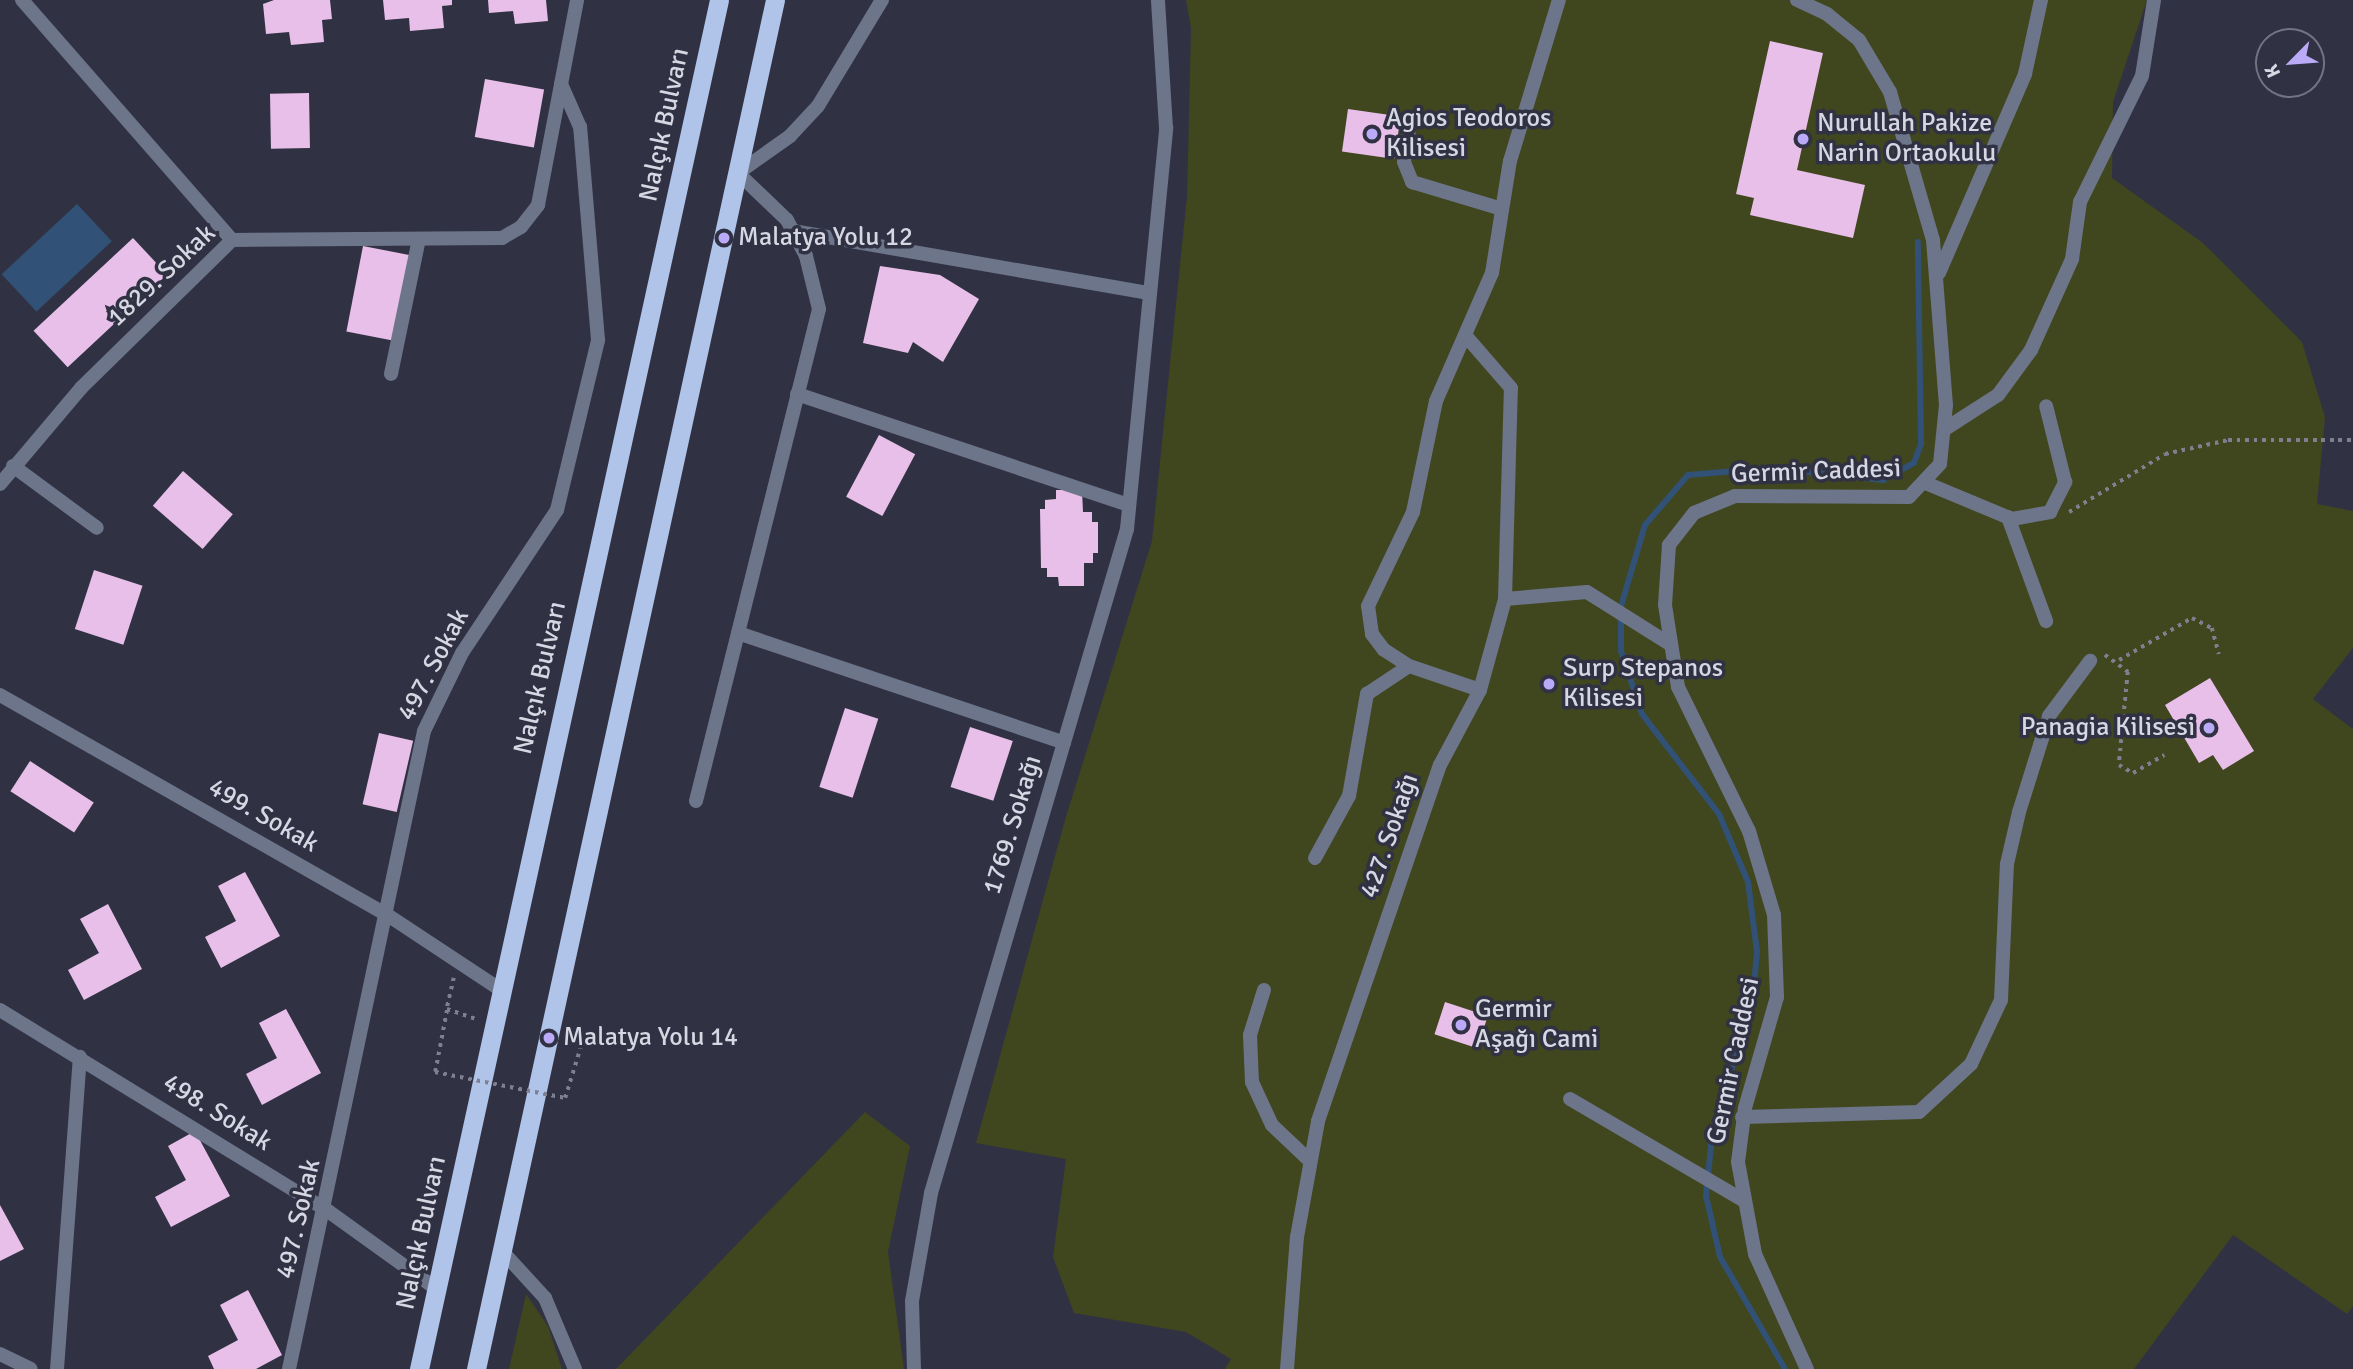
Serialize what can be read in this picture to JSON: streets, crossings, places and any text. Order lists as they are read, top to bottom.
{
  "streets": {
    "highway": ["Nalçık Bulvarı"],
    "street": [
      "1829. Sokak",
      "Germir Caddesi",
      "497. Sokak",
      "499. Sokak",
      "1769. Sokağı",
      "427. Sokağı",
      "498. Sokak"
    ]
  },
  "crossings": [
    ["Nalçık Bulvarı", "499. Sokak"],
    ["Nalçık Bulvarı", "498. Sokak"],
    ["1829. Sokak", "497. Sokak"],
    ["497. Sokak", "499. Sokak"],
    ["497. Sokak", "498. Sokak"]
  ],
  "places": [
    "Agios Teodoros Kilisesi",
    "Nurullah Pakize Narin Ortaokulu",
    "Malatya Yolu 12",
    "Surp Stepanos Kilisesi",
    "Panagia Kilisesi",
    "Germir Aşağı Cami",
    "Malatya Yolu 14"
  ],
  "north": "bottom left"
}
